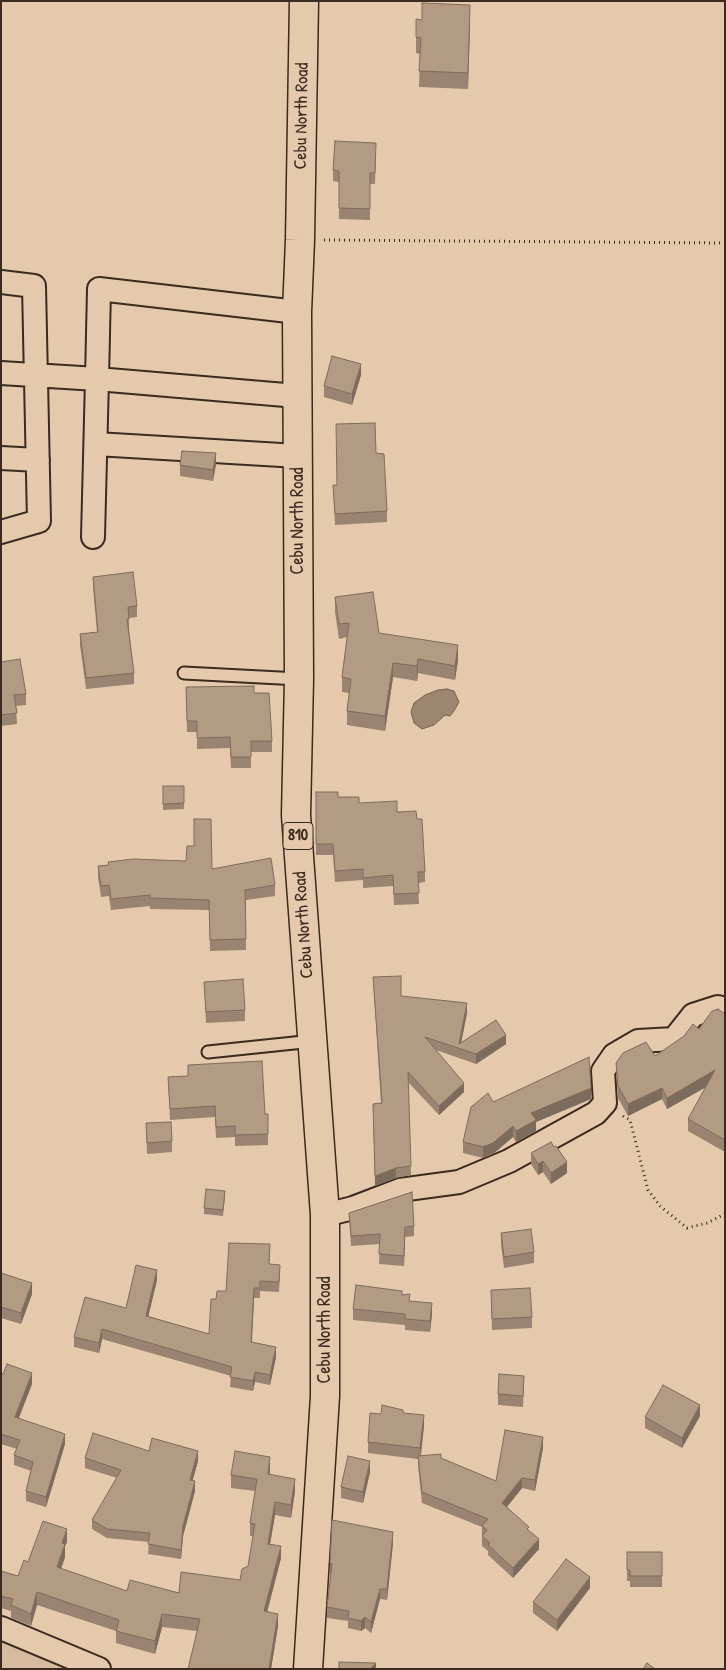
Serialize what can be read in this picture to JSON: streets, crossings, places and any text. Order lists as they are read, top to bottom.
{
  "streets": {
    "highway": ["Cebu North Road", "810"]
  }
}
